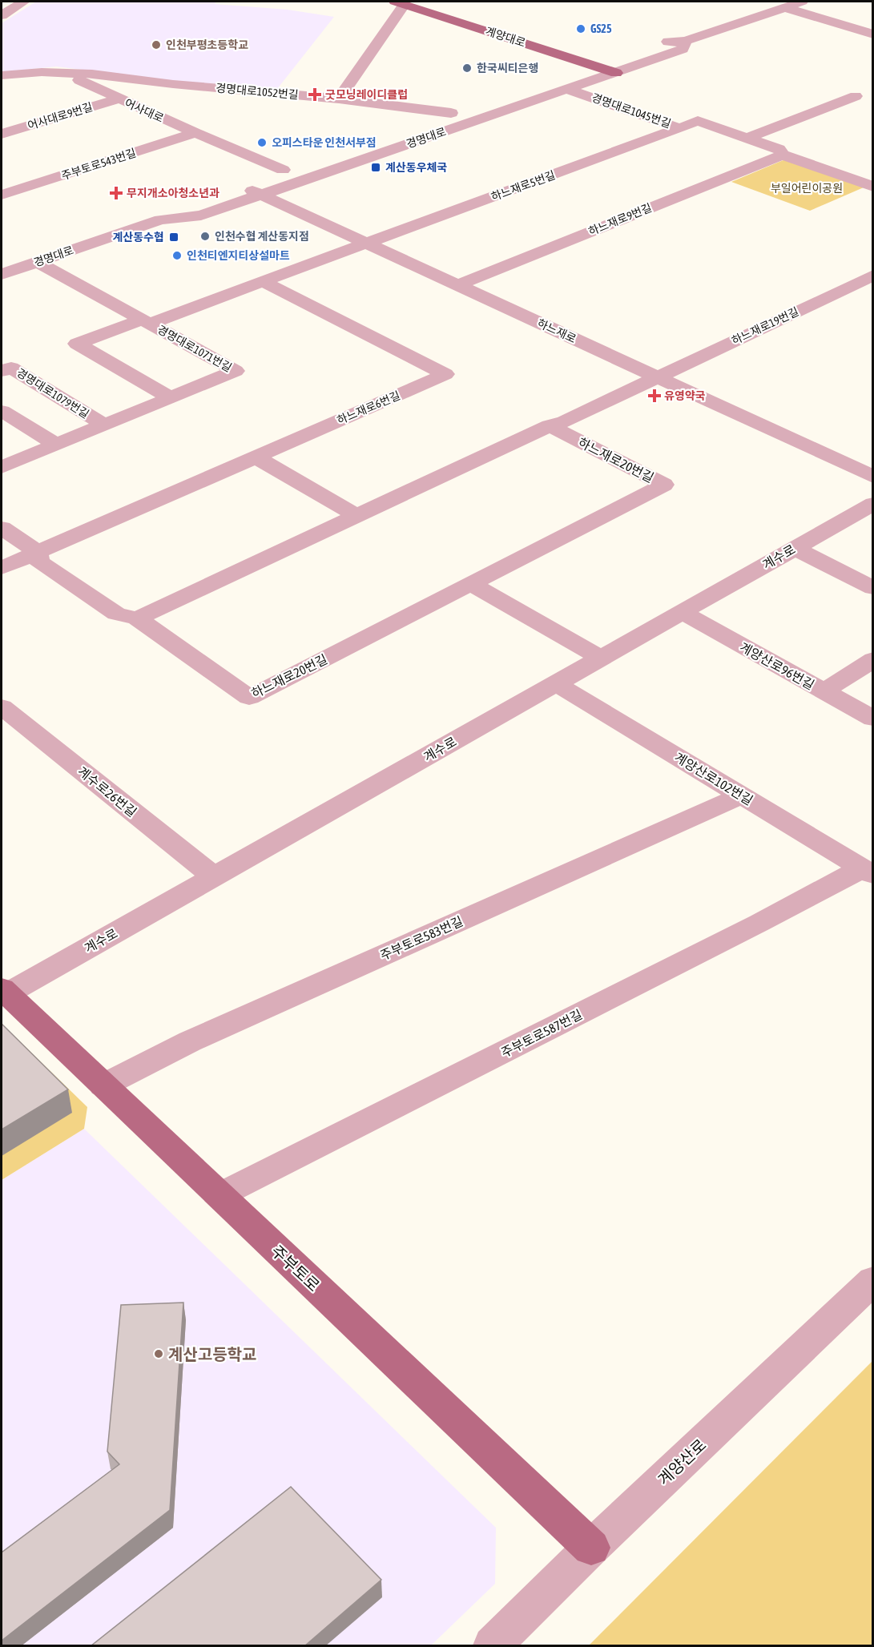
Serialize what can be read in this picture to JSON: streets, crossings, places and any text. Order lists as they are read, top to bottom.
{
  "streets": {
    "main road": ["계양대로", "주부토로"],
    "street": [
      "경명대로1052번길",
      "어사대로",
      "경명대로1045번길",
      "어사대로9번길",
      "경명대로",
      "주부토로543번길",
      "하느재로5번길",
      "하느재로9번길",
      "하느재로19번길",
      "하느재로",
      "경명대로1071번길",
      "경명대로1079번길",
      "하느재로6번길",
      "하느재로20번길",
      "계수로",
      "계양산로96번길",
      "계양산로102번길",
      "계수로26번길",
      "주부토로583번길",
      "주부토로587번길",
      "계양산로"
    ]
  },
  "crossings": [
    ["계양대로", "경명대로"],
    ["경명대로1052번길", "어사대로"],
    ["경명대로1052번길", "경명대로"],
    ["어사대로", "어사대로9번길"],
    ["어사대로", "주부토로543번길"],
    ["어사대로", "하느재로"],
    ["경명대로1045번길", "경명대로"],
    ["경명대로1045번길", "하느재로5번길"],
    ["경명대로1045번길", "하느재로9번길"],
    ["경명대로", "하느재로"],
    ["경명대로", "경명대로1071번길"],
    ["하느재로5번길", "하느재로"],
    ["하느재로9번길", "하느재로"],
    ["하느재로19번길", "하느재로"],
    ["하느재로19번길", "하느재로20번길"],
    ["하느재로", "하느재로20번길"],
    ["경명대로1071번길", "경명대로1079번길"],
    ["계수로", "계양산로96번길"],
    ["계수로", "계양산로102번길"],
    ["계수로", "계수로26번길"],
    ["계수로", "주부토로"],
    ["계양산로102번길", "주부토로583번길"],
    ["계양산로102번길", "주부토로587번길"],
    ["주부토로583번길", "주부토로"],
    ["주부토로587번길", "주부토로"],
    ["주부토로", "계양산로"]
  ],
  "parks": ["부일어린이공원"],
  "places": {
    "other": [
      "GS25",
      "인천부평초등학교",
      "한국씨티은행",
      "오피스타운 인천서부점",
      "인천수협 계산동지점",
      "인천티엔지티상설마트",
      "계산고등학교"
    ],
    "health": ["굿모닝레이디클럽", "무지개소아청소년과", "유영약국"],
    "transit": ["계산동우체국", "계산동수협"]
  }
}
